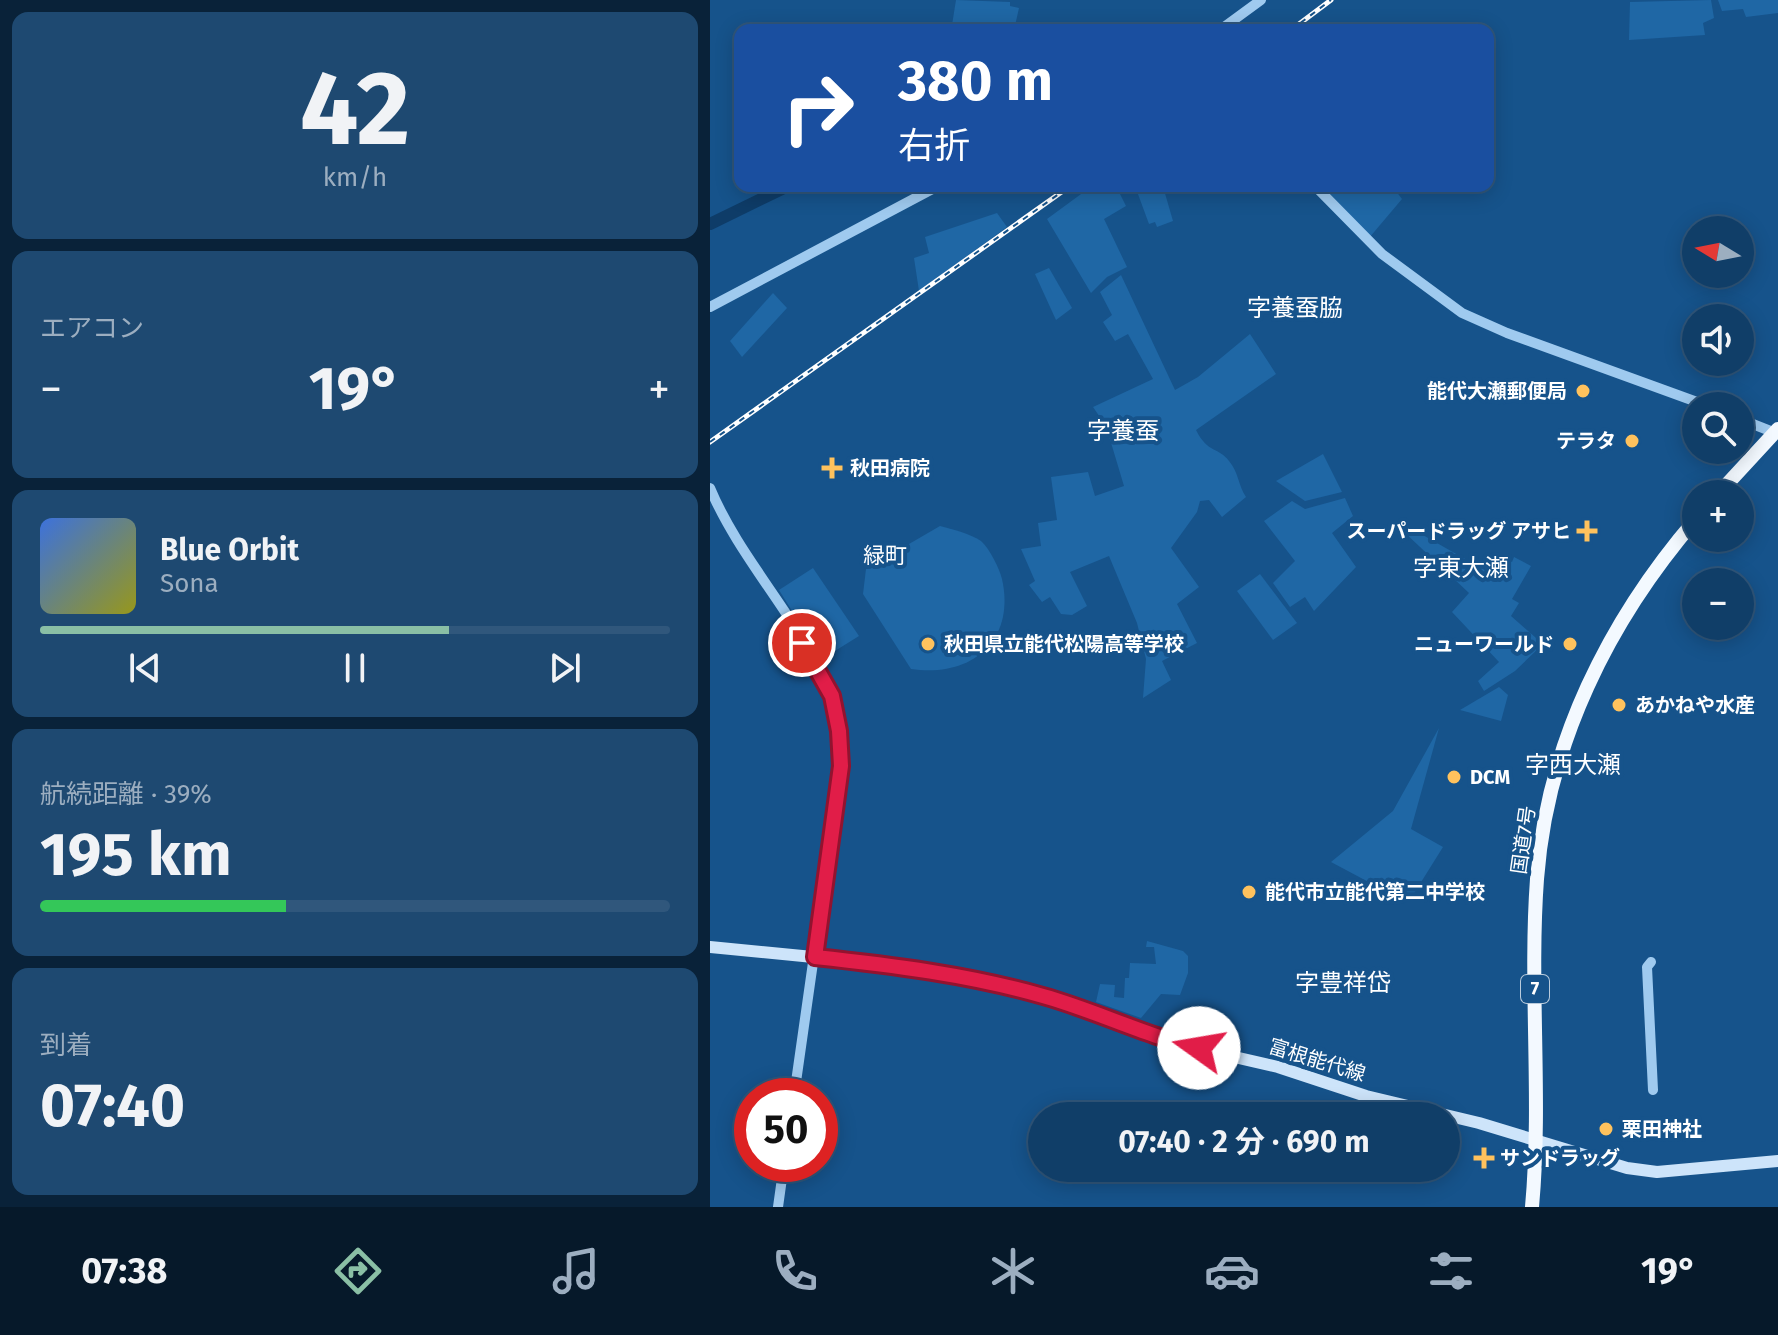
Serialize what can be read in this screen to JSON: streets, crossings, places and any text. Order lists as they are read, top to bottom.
{
  "streets": {
    "highway": ["国道7号", "7"],
    "main road": ["富根能代線"]
  },
  "crossings": [
    ["国道7号", "富根能代線"]
  ],
  "districts": [
    "字養蚕脇",
    "字養蚕",
    "緑町",
    "字東大瀬",
    "字西大瀬",
    "字豊祥岱"
  ],
  "places": {
    "other": [
      "能代大瀬郵便局",
      "テラタ",
      "秋田県立能代松陽高等学校",
      "ニューワールド",
      "あかねや水産",
      "DCM",
      "能代市立能代第二中学校",
      "栗田神社"
    ],
    "health": ["秋田病院", "スーパードラッグ アサヒ", "サンドラッグ"]
  },
  "north": "left",
  "page": {
    "tile": [
      ["42", "km/h"],
      "エアコン",
      ["航続距離 · 39%", "195 km"],
      ["到着", "07:40"]
    ],
    "turn": ["380 m", "右折"],
    "map_buttons": ["+", "−"],
    "heat": ["−", "19°", "+"],
    "song": ["Blue Orbit", "Sona"],
    "limit": "50",
    "trip": "07:40 · 2 分 · 690 m",
    "tabs": ["07:38", "19°"]
  }
}
